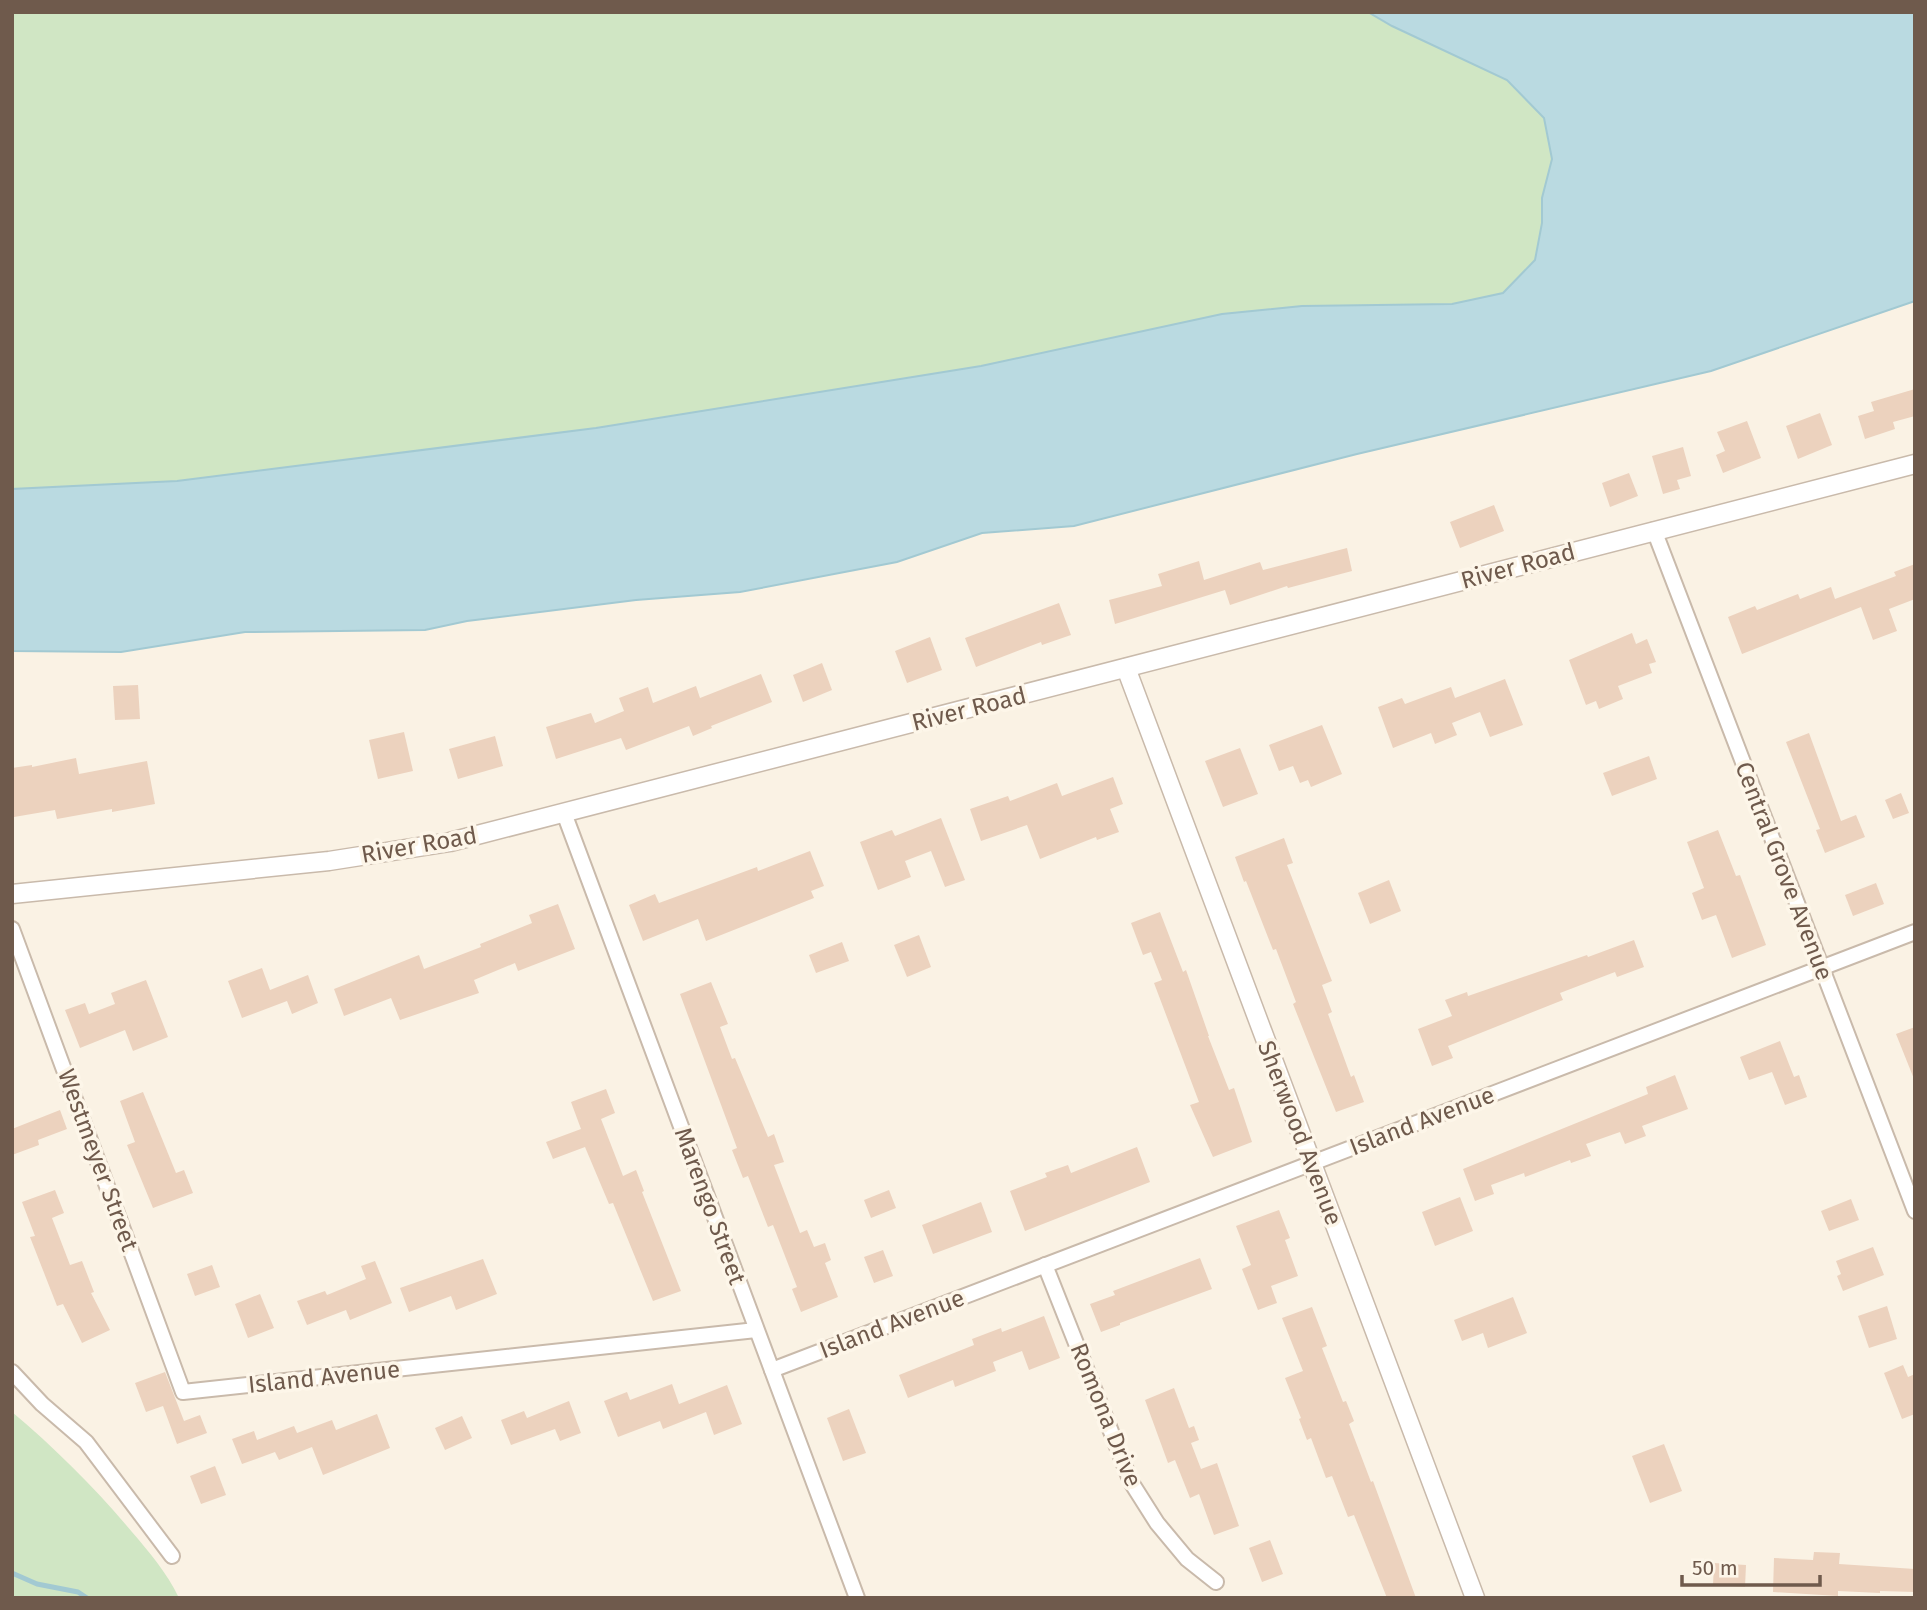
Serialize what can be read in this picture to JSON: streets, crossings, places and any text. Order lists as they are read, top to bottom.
{
  "streets": {
    "street": [
      "River Road",
      "Central Grove Avenue",
      "Island Avenue",
      "Sherwood Avenue",
      "Westmeyer Street",
      "Marengo Street",
      "Romona Drive"
    ]
  },
  "crossings": [
    ["River Road", "Central Grove Avenue"],
    ["River Road", "Sherwood Avenue"],
    ["River Road", "Marengo Street"],
    ["Central Grove Avenue", "Island Avenue"],
    ["Island Avenue", "Sherwood Avenue"],
    ["Island Avenue", "Westmeyer Street"],
    ["Island Avenue", "Marengo Street"],
    ["Island Avenue", "Romona Drive"]
  ],
  "scale_bar": "50 m"
}
